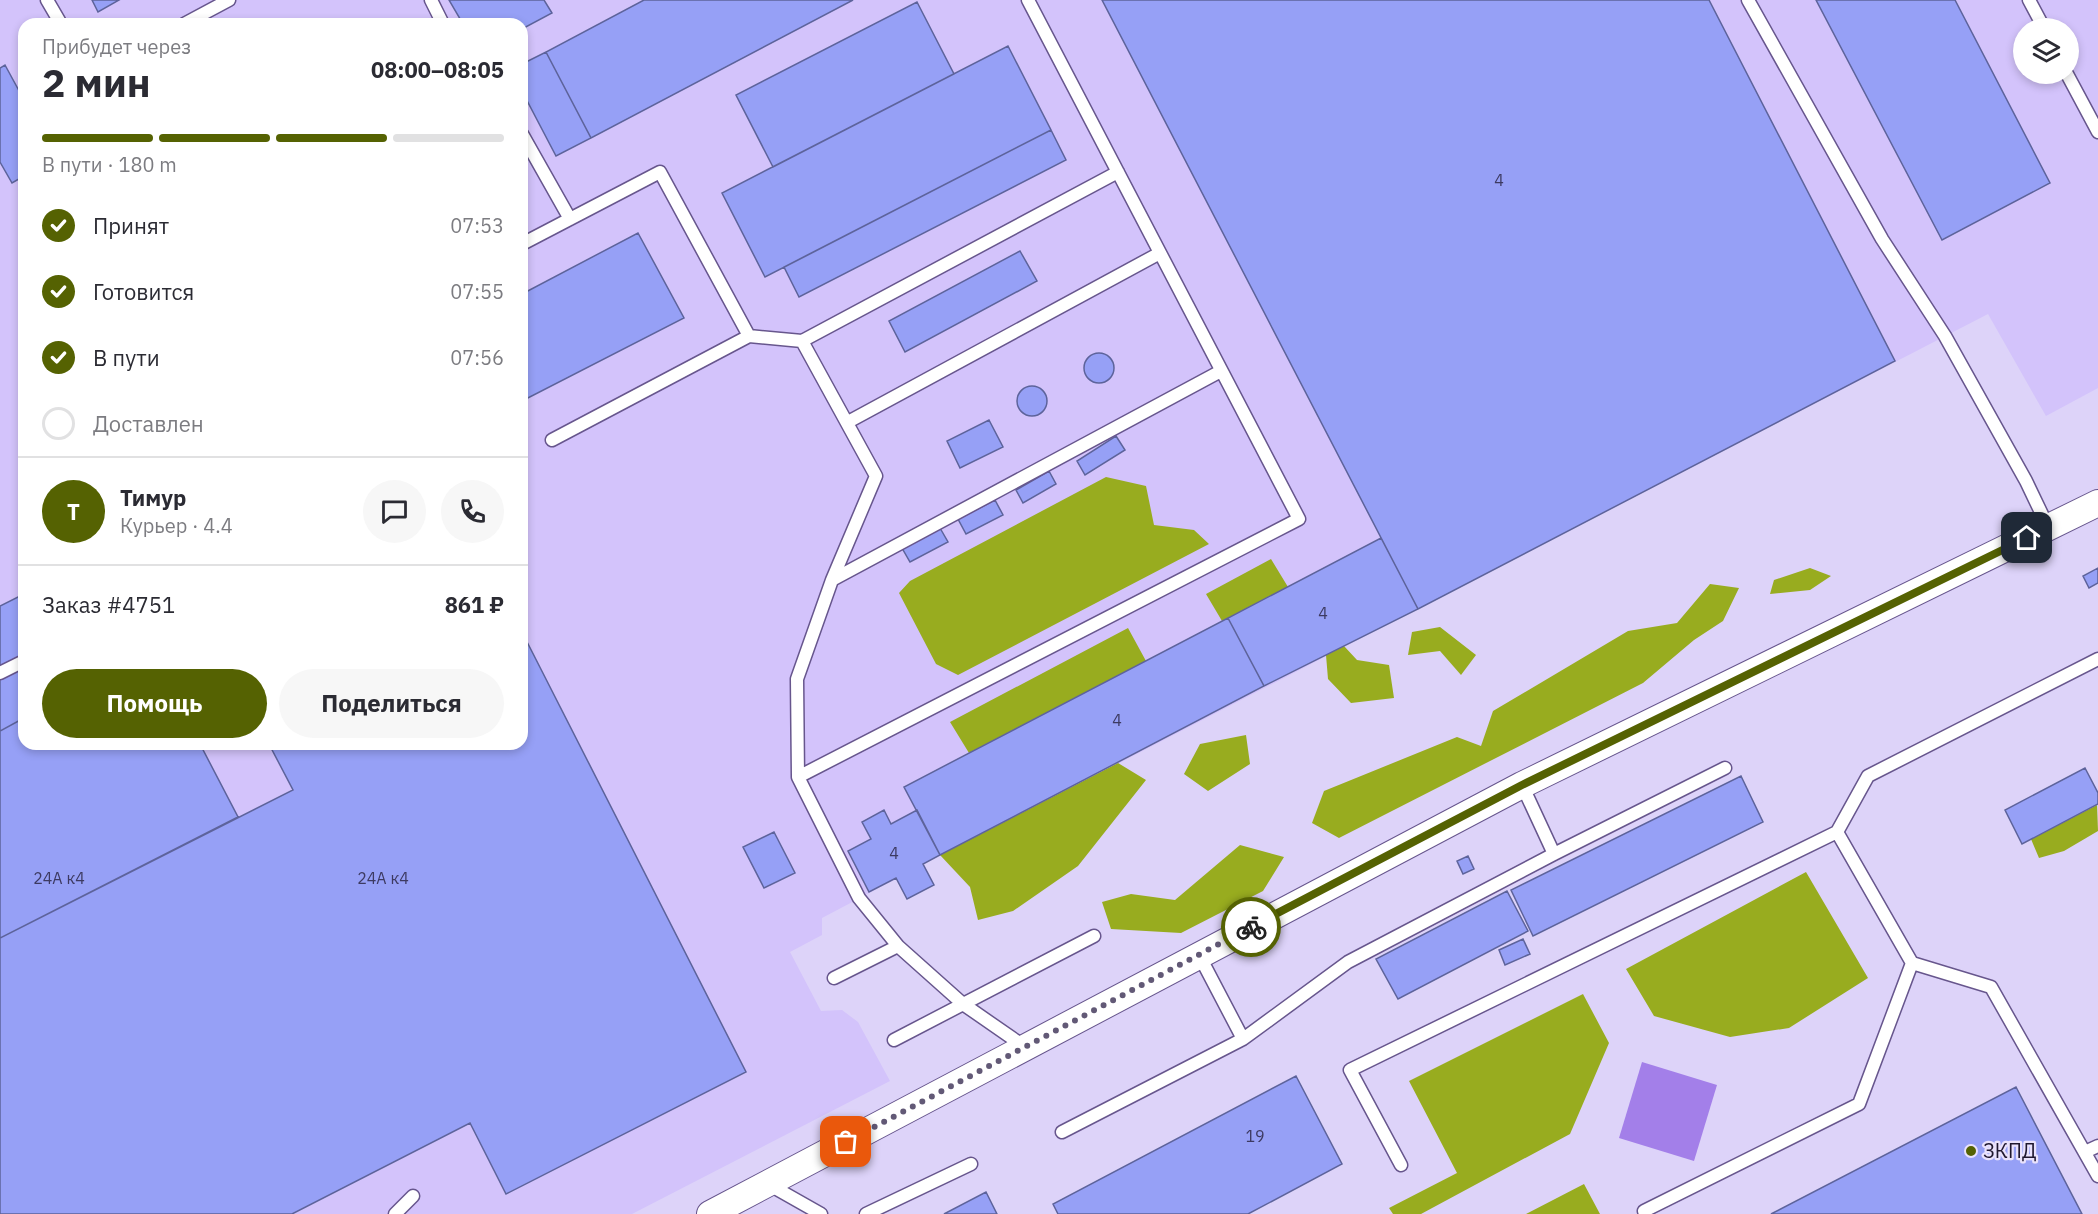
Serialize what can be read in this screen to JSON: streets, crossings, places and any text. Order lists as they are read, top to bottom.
{
  "places": ["ЗКПД"],
  "house_numbers": [
    "4",
    "4",
    "4",
    "4",
    "24А к4",
    "24А к4",
    "19"
  ],
  "page": {
    "heading": ["2 мин", "Прибудет через", "08:00–08:05"],
    "panel": [
      "Тимур",
      "Курьер · 4.4",
      "Заказ #4751",
      "861 ₽"
    ],
    "bar": "В пути · 180 m",
    "list": [
      ["Принят", "07:53"],
      ["Готовится", "07:55"],
      ["В пути", "07:56"],
      "Доставлен"
    ],
    "round": "Т",
    "buttons": ["Помощь", "Поделиться"]
  }
}
